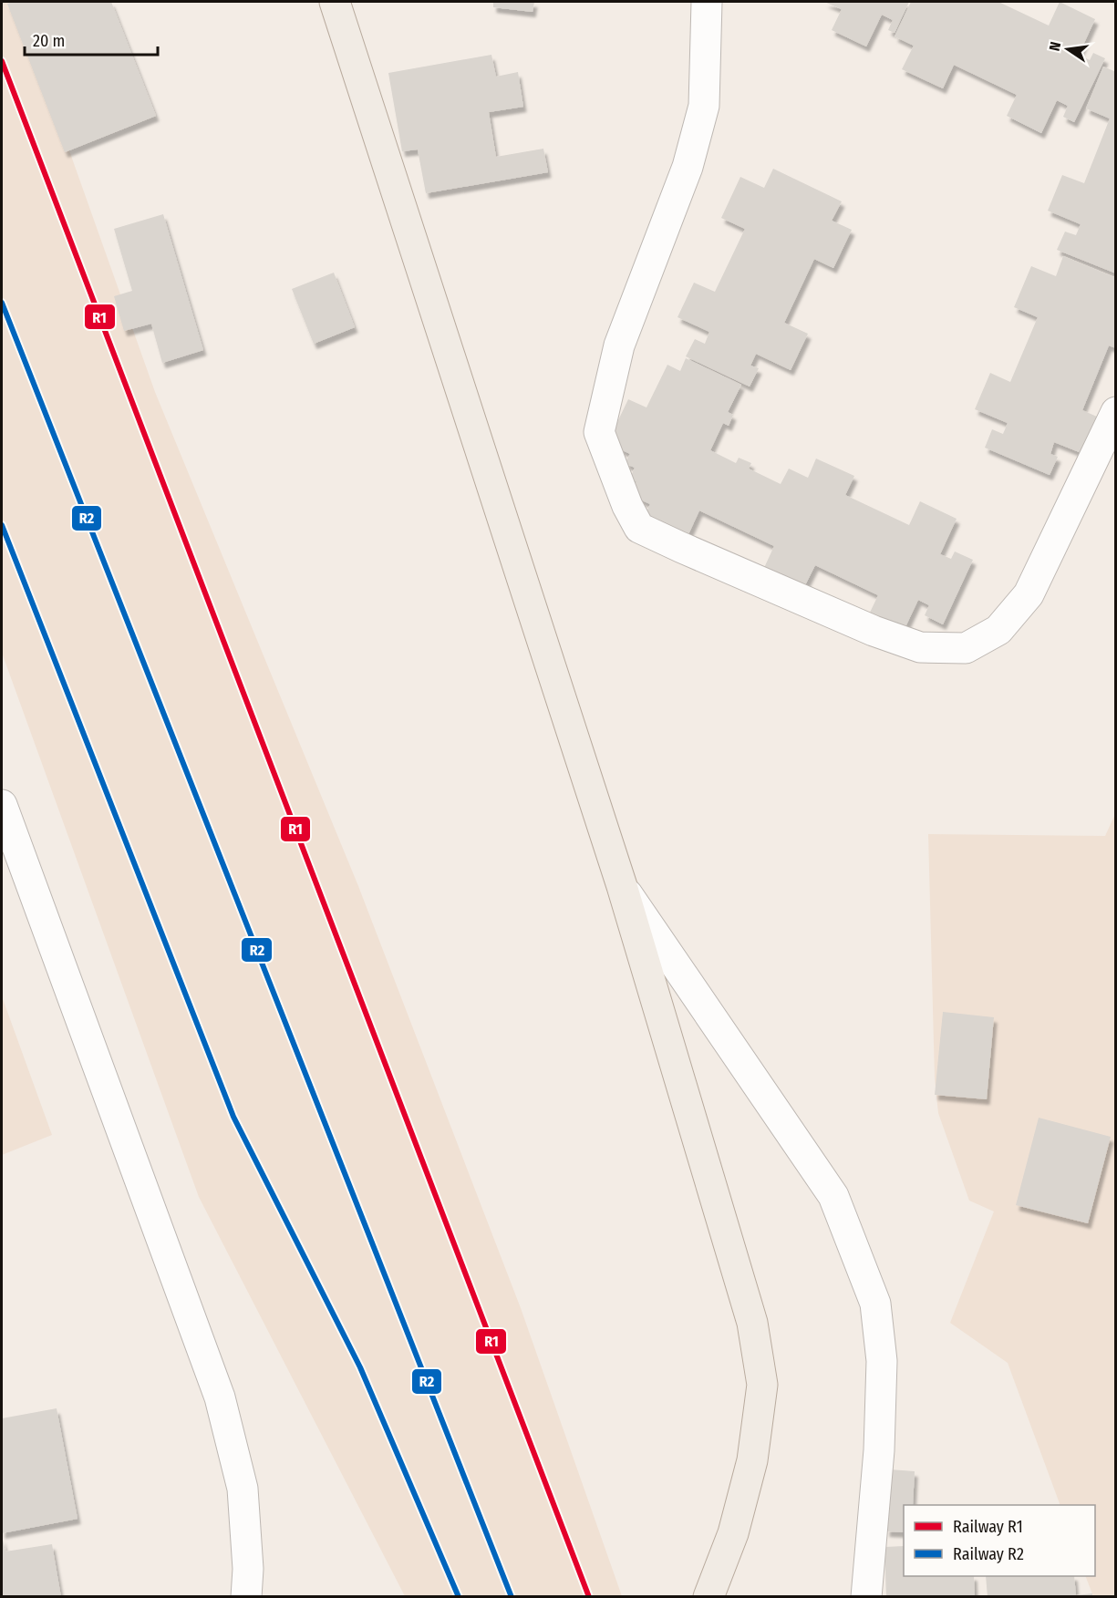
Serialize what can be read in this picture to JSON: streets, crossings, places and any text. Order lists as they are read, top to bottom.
{
  "lines": ["rail line R1", "rail line R2"],
  "legend": ["Railway R1", "Railway R2"],
  "scale_bar": "20 m",
  "north": "left"
}
